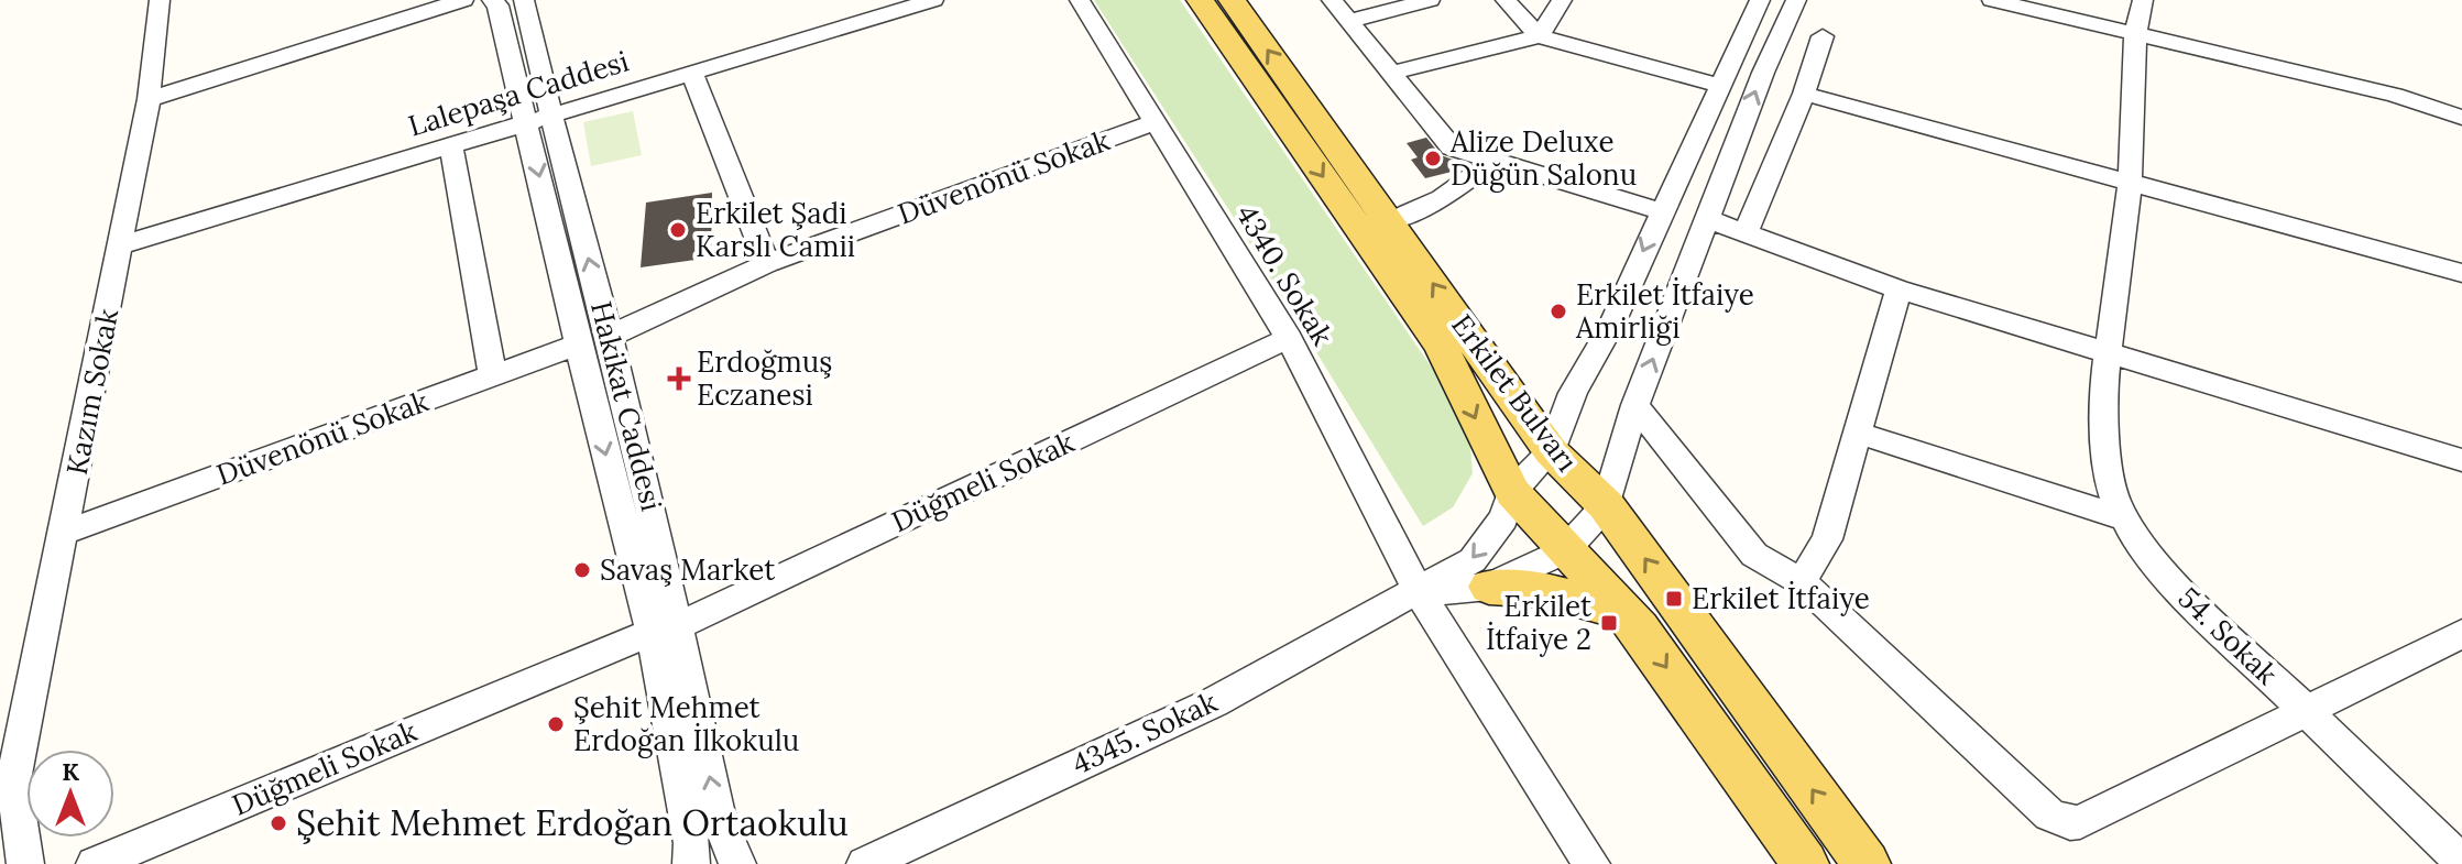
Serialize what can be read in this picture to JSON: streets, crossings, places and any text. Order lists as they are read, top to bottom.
{
  "streets": {
    "main road": ["Erkilet Bulvarı"],
    "street": [
      "Lalepaşa Caddesi",
      "Düvenönü Sokak",
      "4340. Sokak",
      "Kazım Sokak",
      "Hakikat Caddesi",
      "Düğmeli Sokak",
      "54. Sokak",
      "4345. Sokak"
    ]
  },
  "crossings": [
    ["Lalepaşa Caddesi", "Kazım Sokak"],
    ["Lalepaşa Caddesi", "Hakikat Caddesi"],
    ["Düvenönü Sokak", "4340. Sokak"],
    ["Düvenönü Sokak", "Kazım Sokak"],
    ["Düvenönü Sokak", "Hakikat Caddesi"],
    ["4340. Sokak", "Düğmeli Sokak"],
    ["4340. Sokak", "4345. Sokak"],
    ["Erkilet Bulvarı", "4345. Sokak"],
    ["Hakikat Caddesi", "Düğmeli Sokak"]
  ],
  "places": {
    "other": [
      "Alize Deluxe Düğün Salonu",
      "Erkilet Şadi Karslı Camii",
      "Erkilet İtfaiye Amirliği",
      "Savaş Market",
      "Şehit Mehmet Erdoğan İlkokulu",
      "Şehit Mehmet Erdoğan Ortaokulu"
    ],
    "health": ["Erdoğmuş Eczanesi"],
    "transit": ["Erkilet İtfaiye", "Erkilet İtfaiye 2"]
  },
  "north": "top"
}
